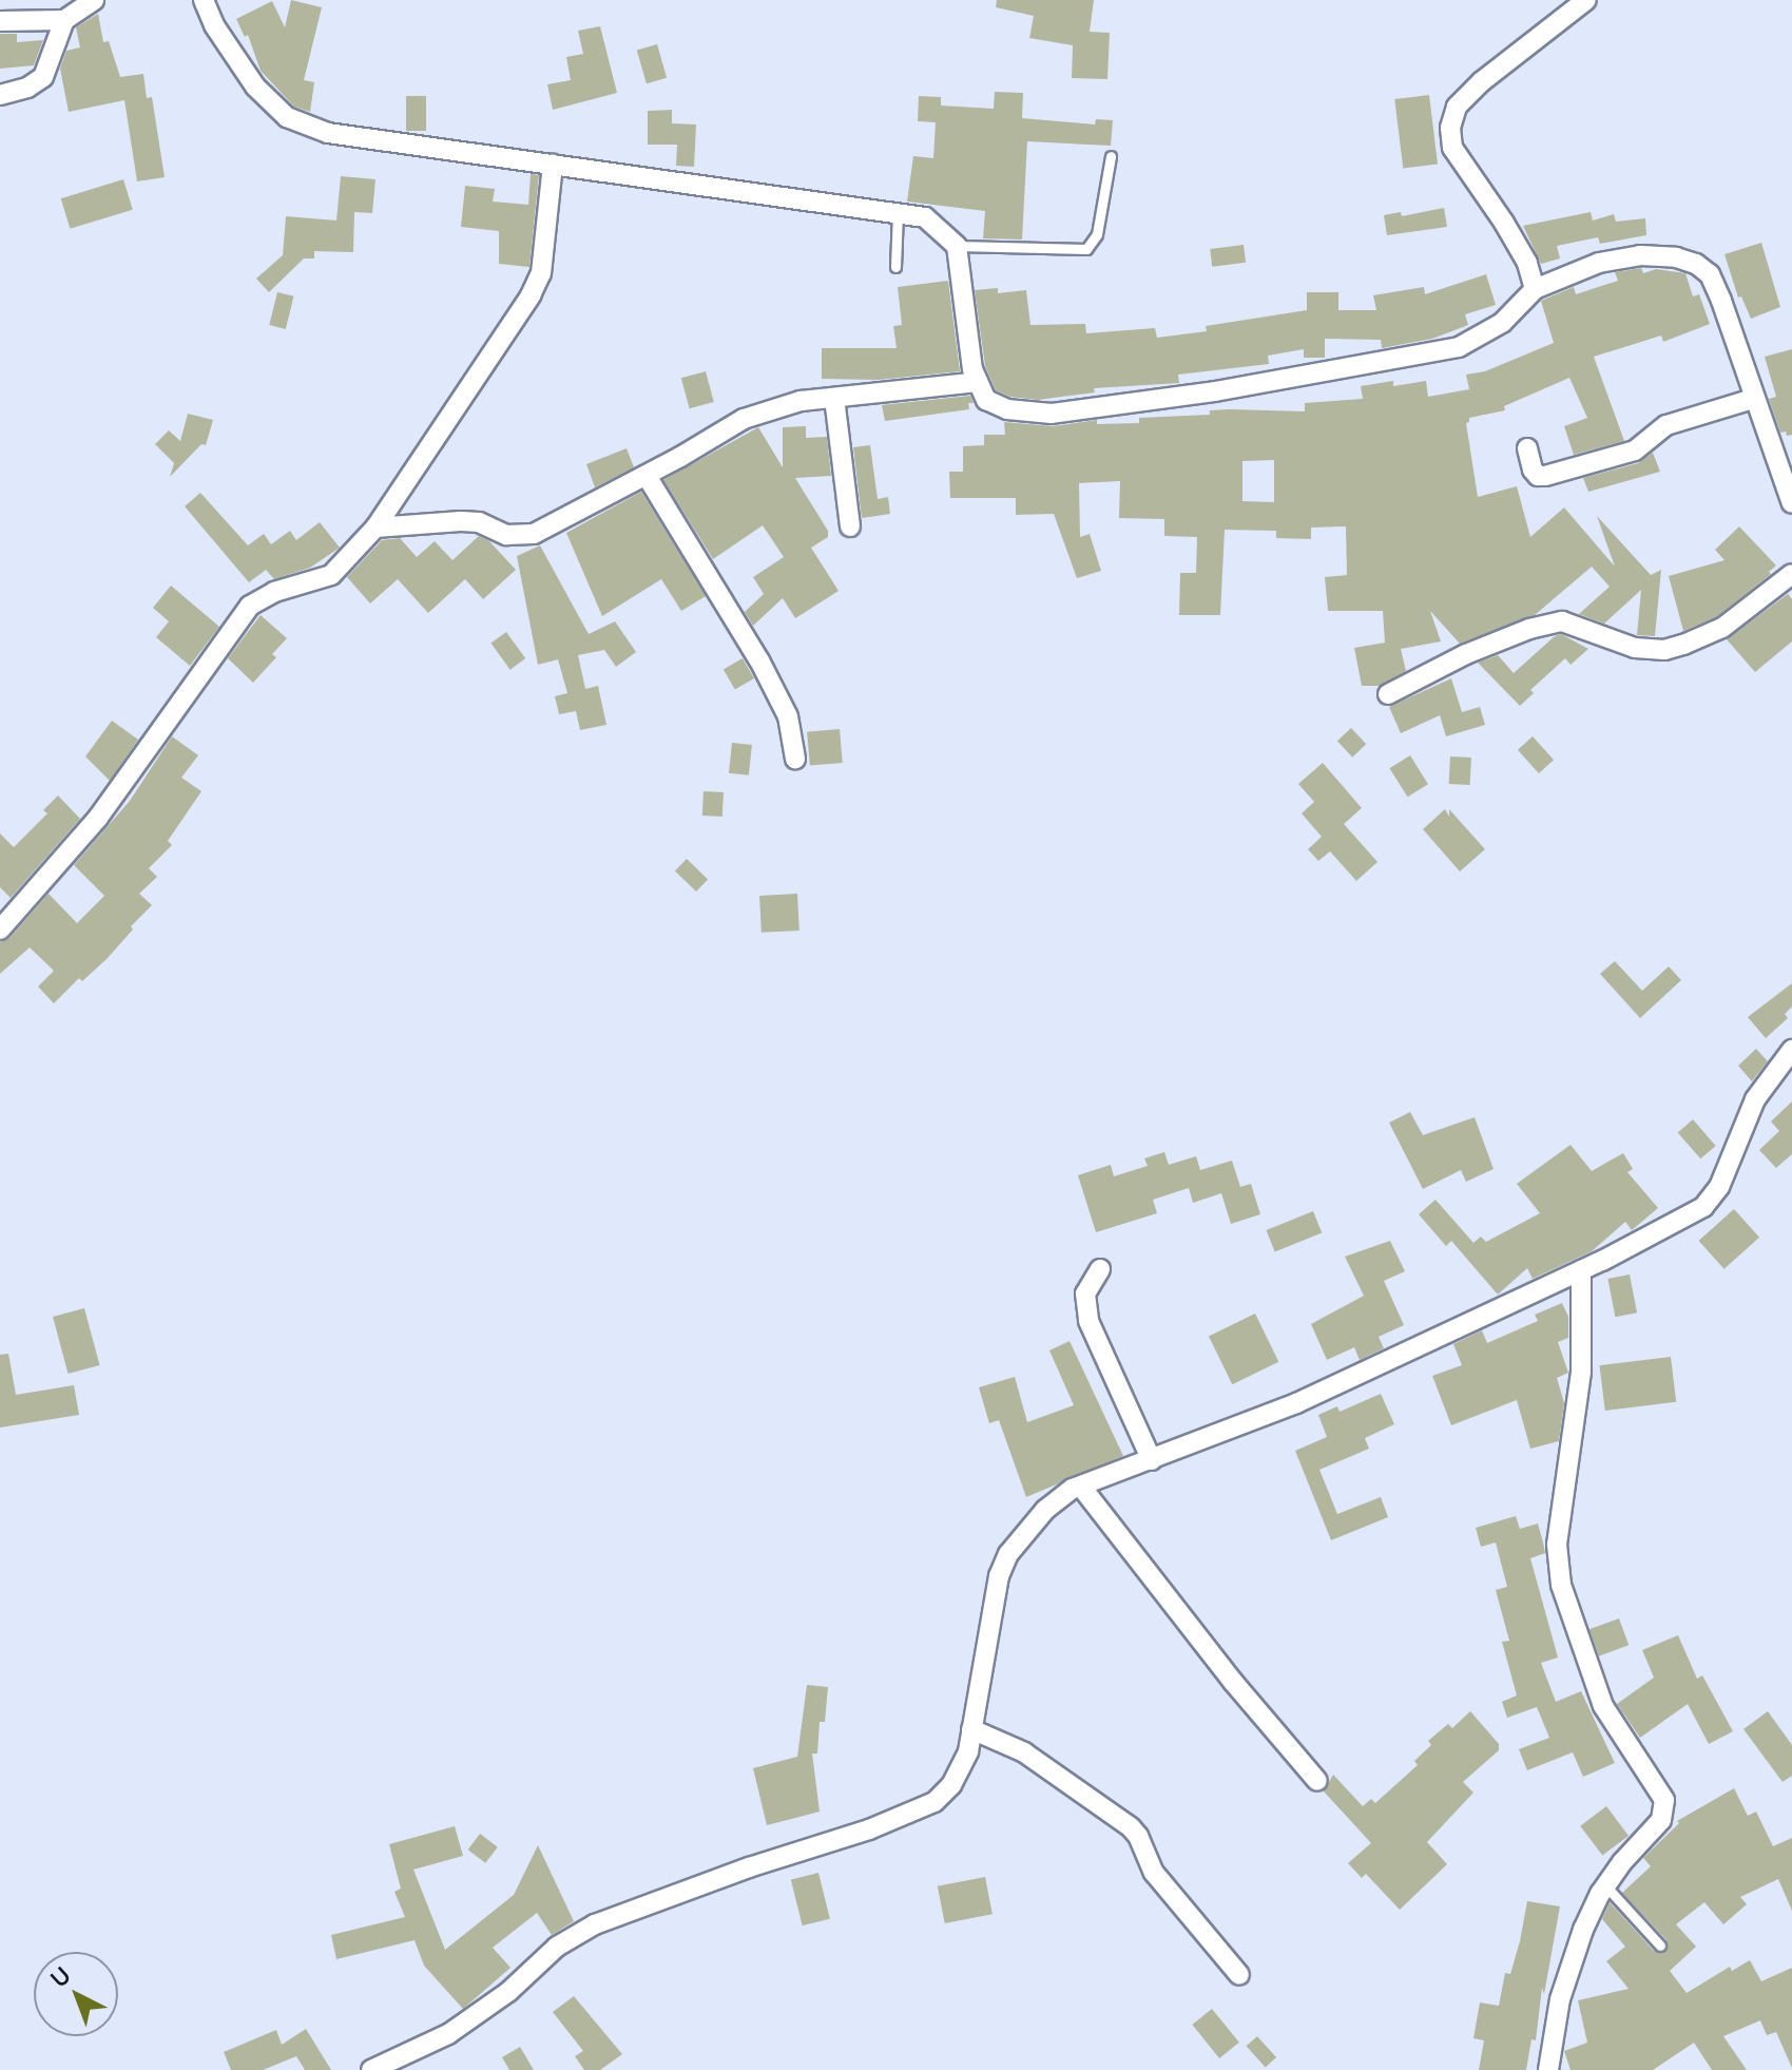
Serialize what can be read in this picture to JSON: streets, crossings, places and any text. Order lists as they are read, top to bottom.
{
  "north": "top left"
}
